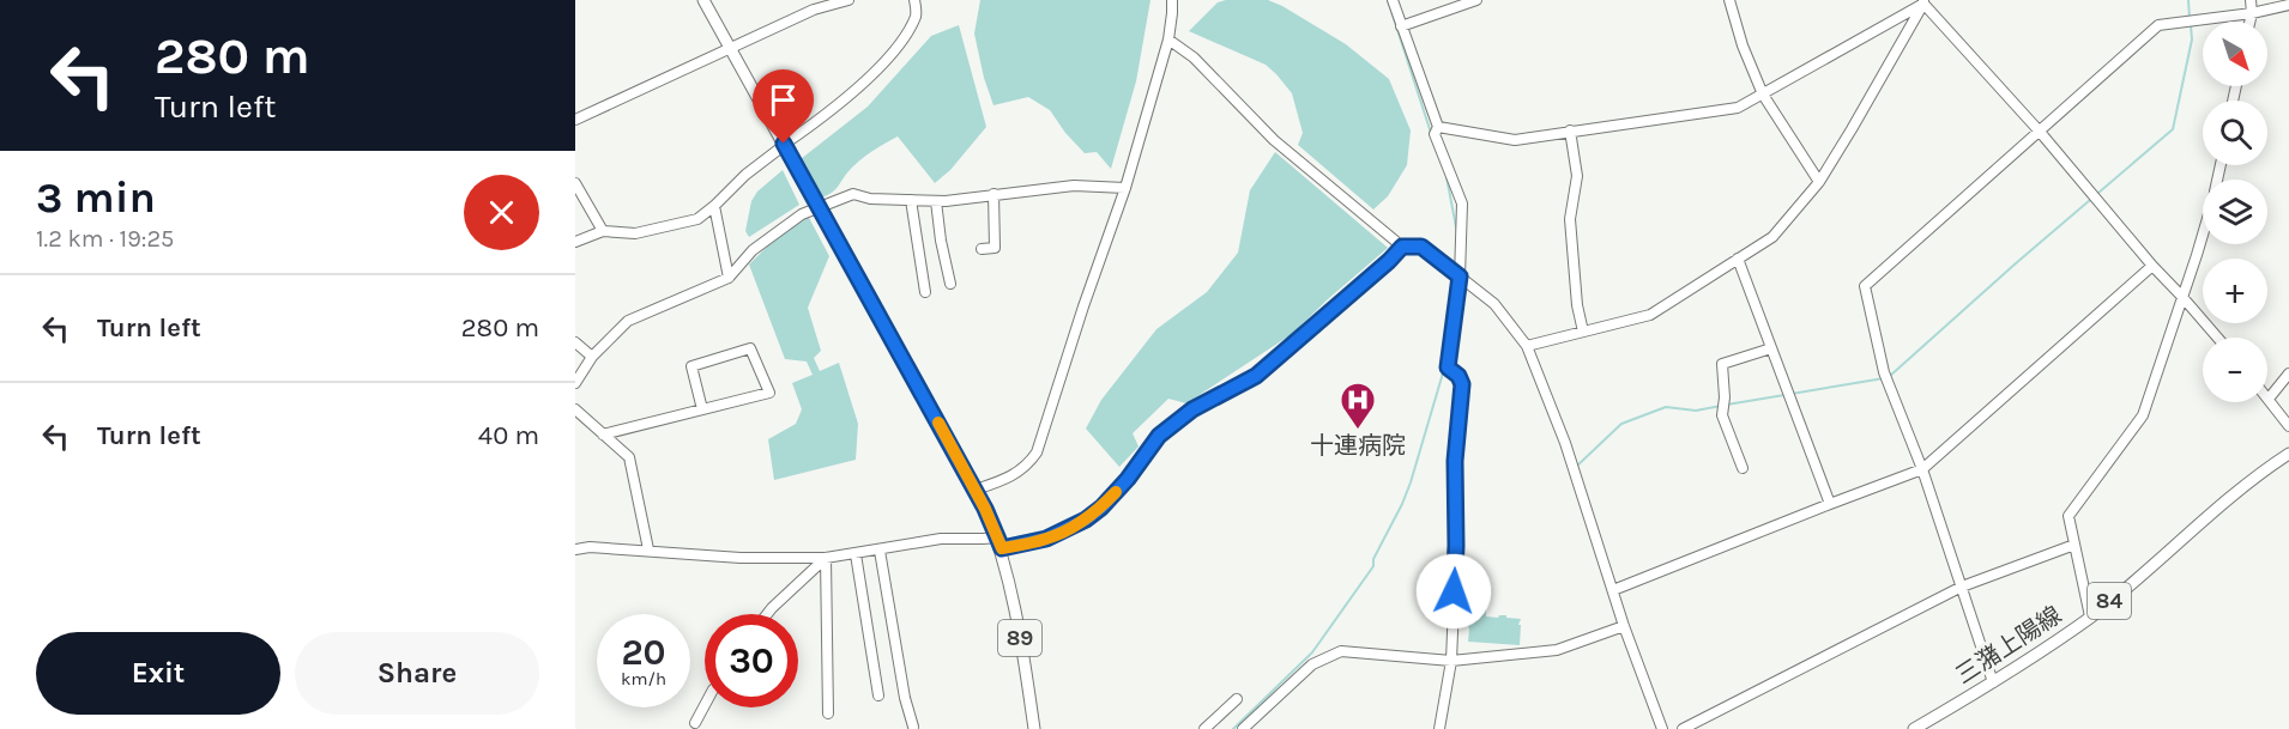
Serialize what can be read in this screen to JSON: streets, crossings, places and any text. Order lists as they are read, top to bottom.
{
  "streets": {
    "main road": ["84", "89", "三潴上陽線"]
  },
  "places": {
    "hospital": ["十連病院"]
  },
  "north": "bottom right",
  "page": {
    "turn": ["280 m", "Turn left"],
    "map_buttons": ["+", "−"],
    "heading": ["3 min", "1.2 km · 19:25"],
    "list": [
      {
        "name": "Turn left",
        "value": "280 m"
      },
      {
        "name": "Turn left",
        "value": "40 m"
      }
    ],
    "speed": "20 km/h",
    "limit": "30",
    "buttons": ["Exit", "Share"]
  }
}
